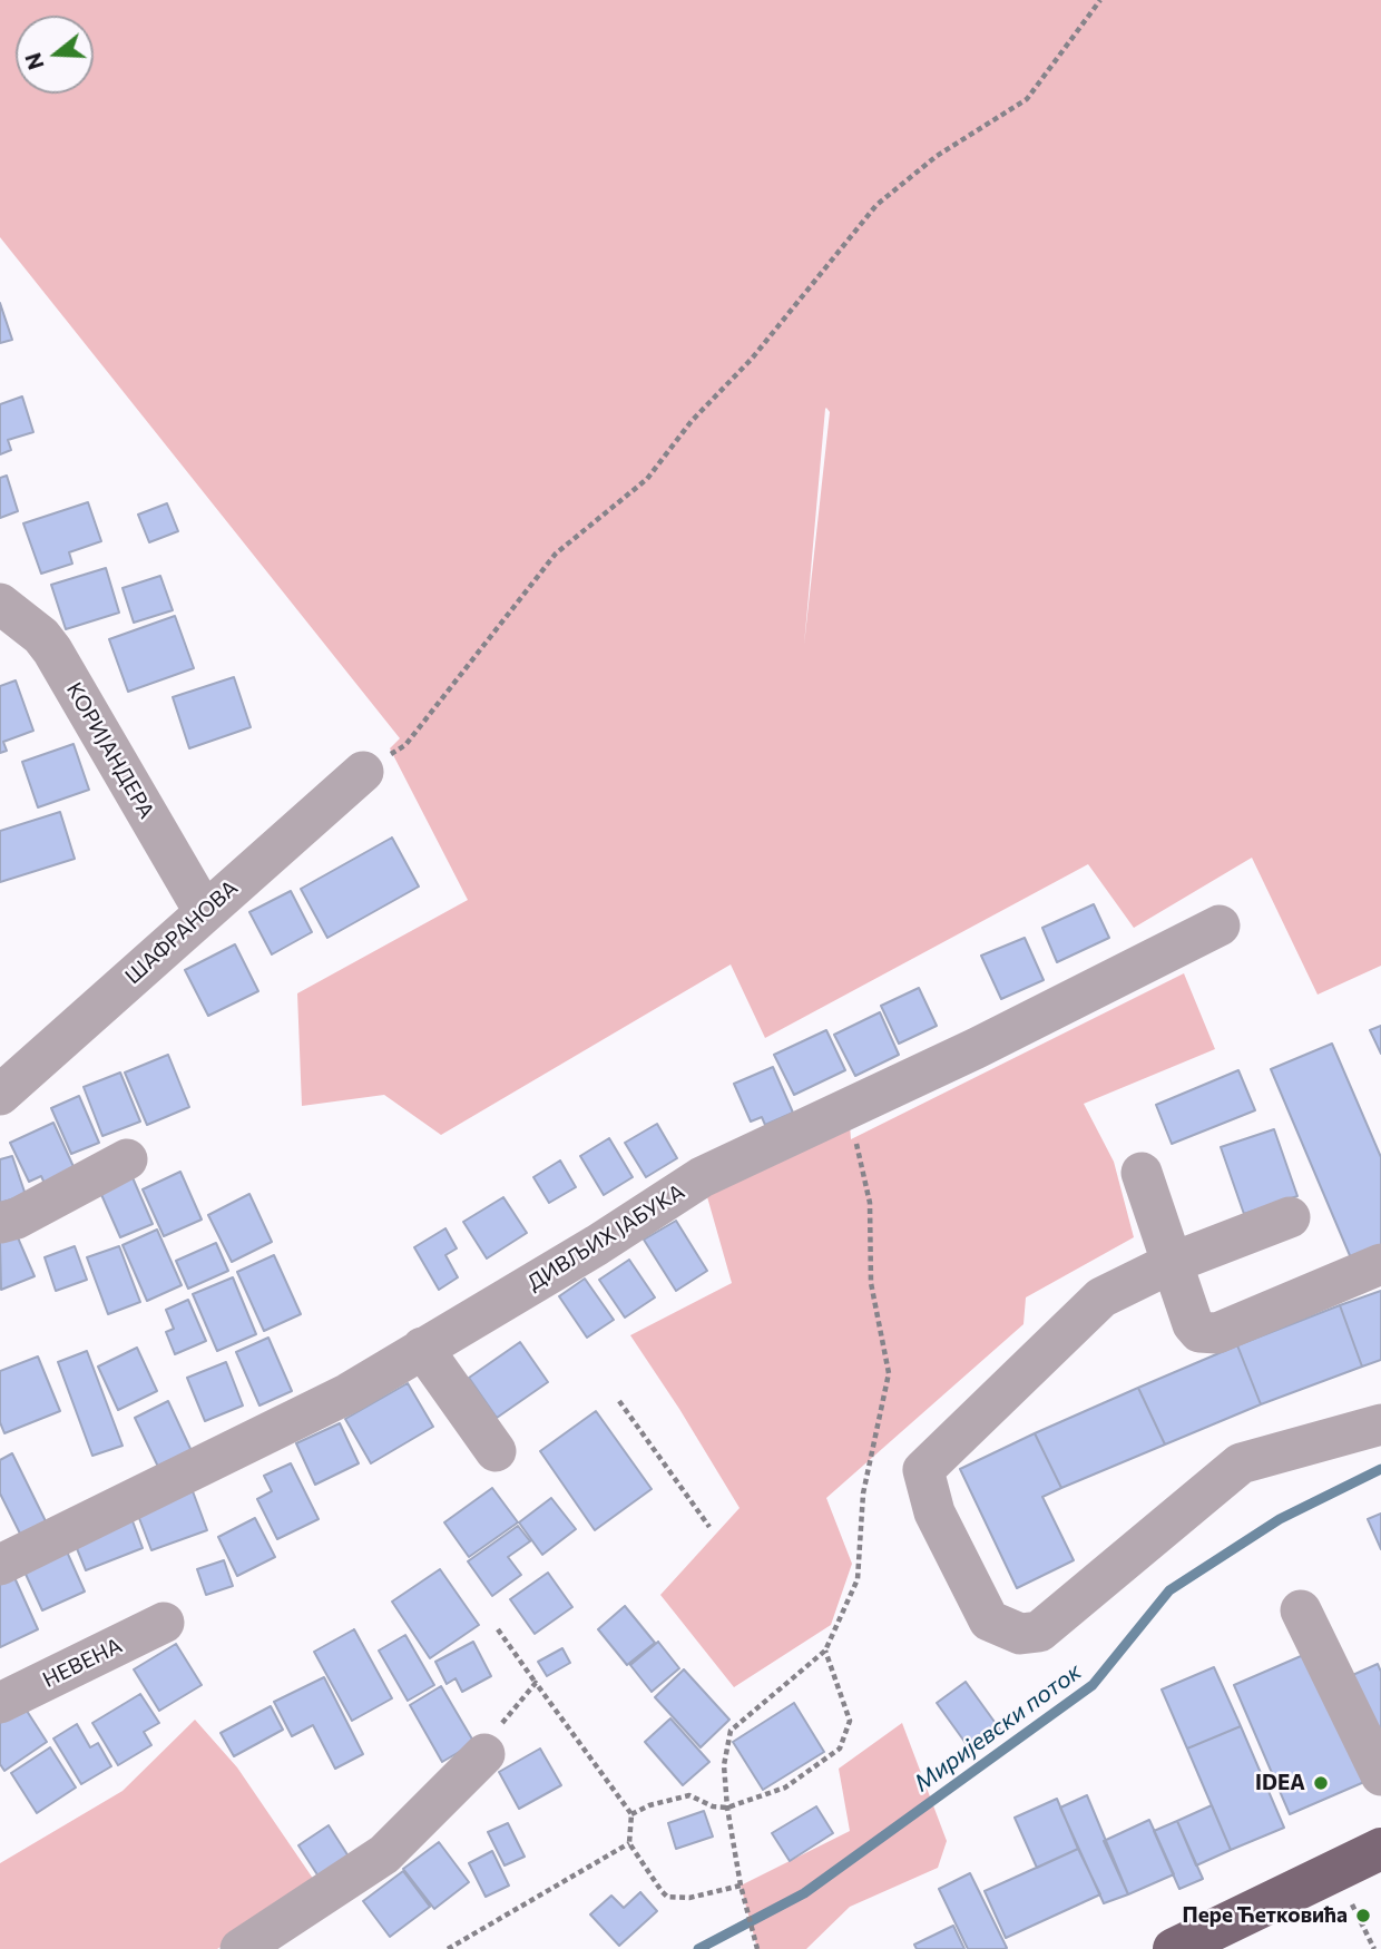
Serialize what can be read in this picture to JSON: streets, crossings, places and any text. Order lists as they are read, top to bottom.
{
  "streets": {
    "street": [
      "КОРИЈАНДЕРА",
      "ШАФРАНОВА",
      "ДИВЉИХ ЈАБУКА",
      "НЕВЕНА"
    ]
  },
  "crossings": [
    ["КОРИЈАНДЕРА", "ШАФРАНОВА"]
  ],
  "water": ["Миријевски поток"],
  "places": ["IDEA", "Пере Ћетковића"],
  "north": "left"
}
